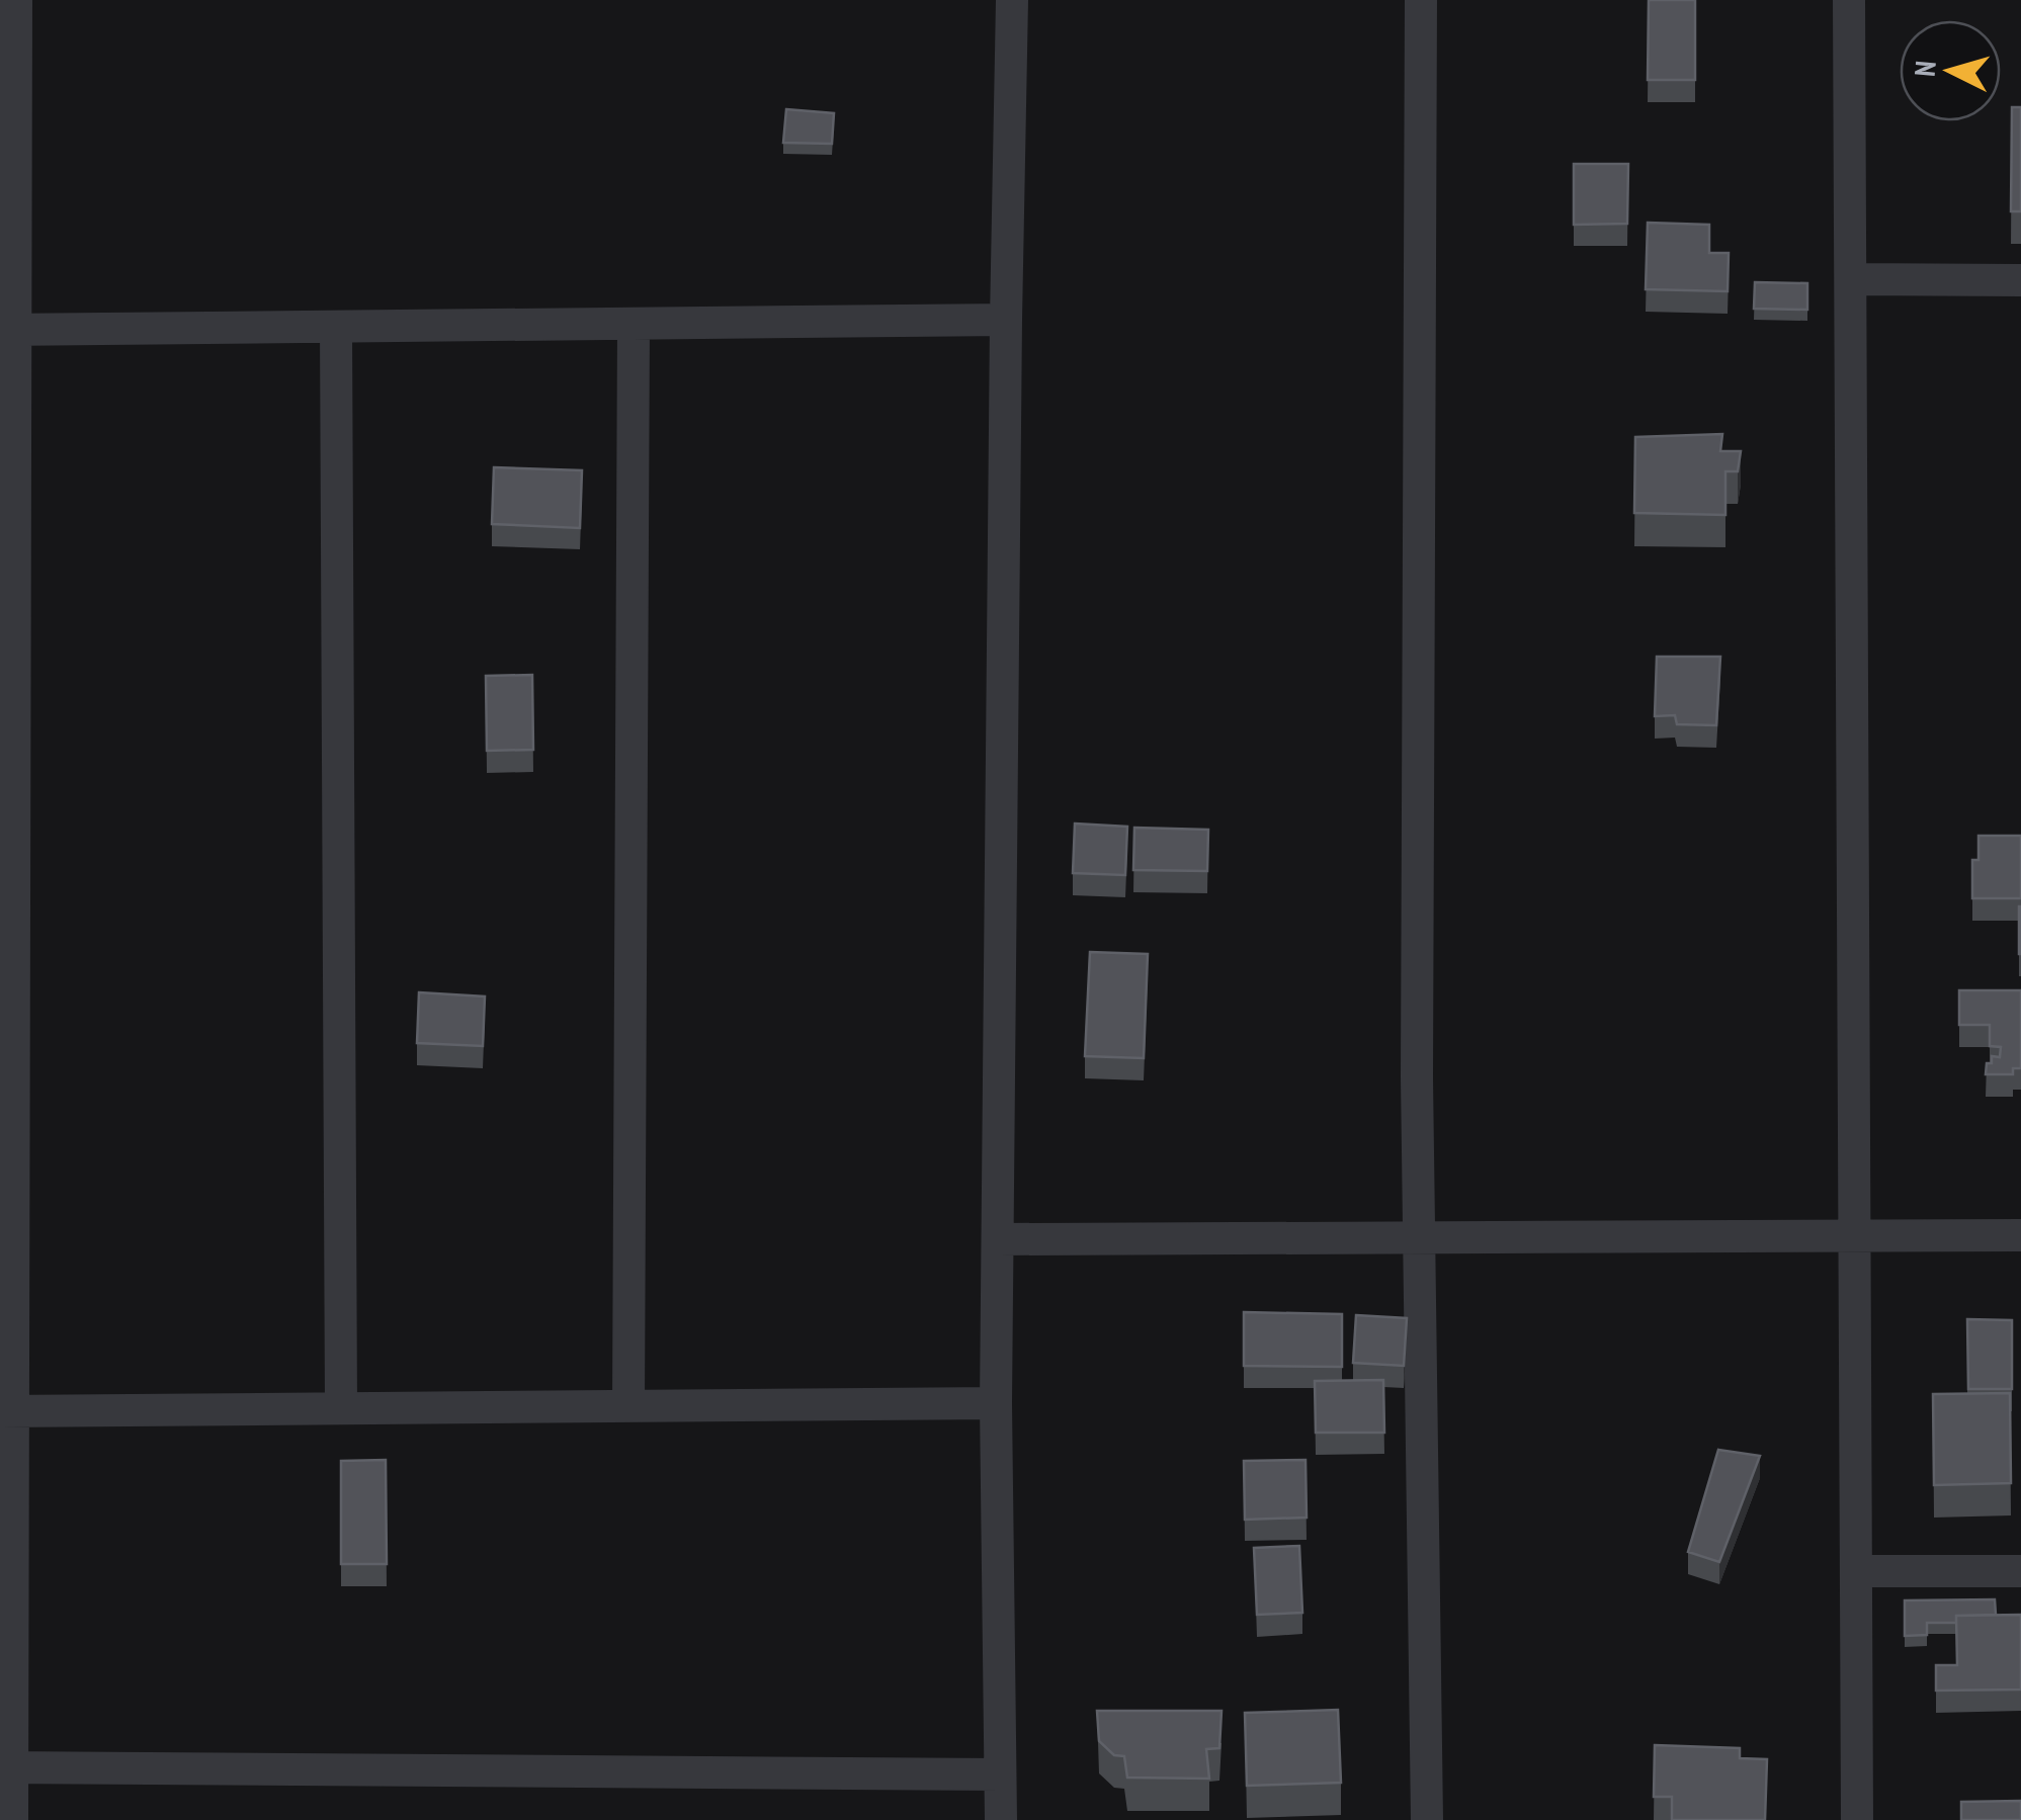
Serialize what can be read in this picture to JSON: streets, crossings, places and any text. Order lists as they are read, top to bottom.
{
  "north": "left"
}
